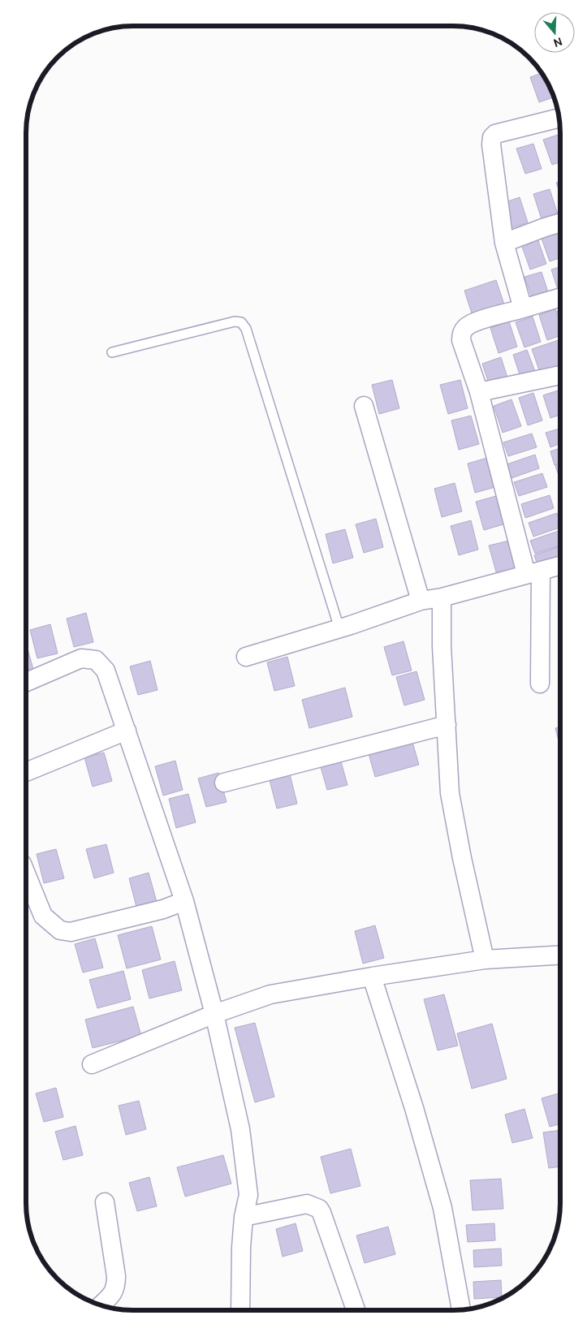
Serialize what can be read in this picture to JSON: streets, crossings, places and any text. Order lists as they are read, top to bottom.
{
  "north": "bottom"
}
